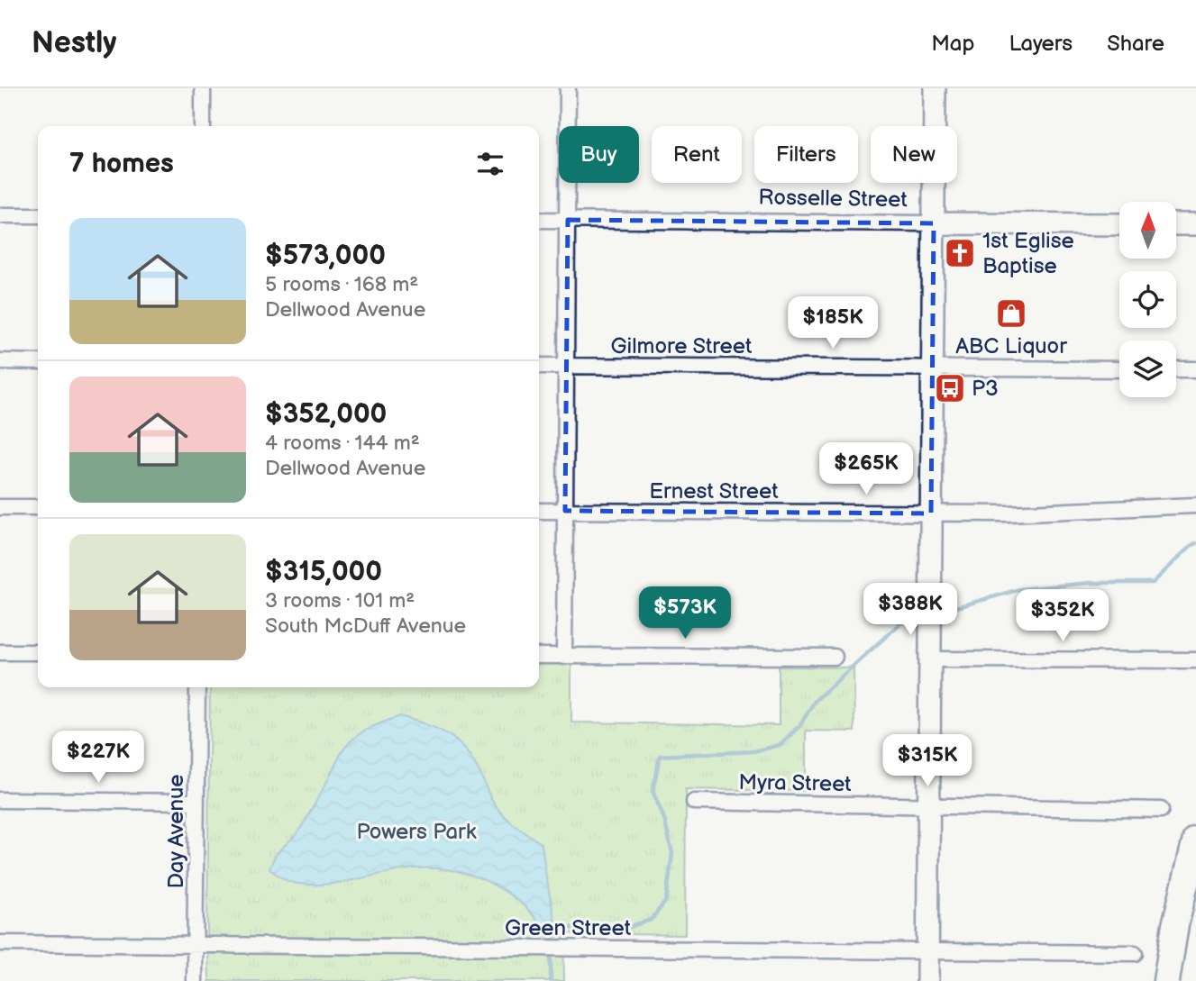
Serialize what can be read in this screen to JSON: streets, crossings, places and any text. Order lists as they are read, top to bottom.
{
  "streets": {
    "main road": ["Rosselle Street"],
    "street": [
      "Gilmore Street",
      "Ernest Street",
      "Myra Street",
      "Day Avenue",
      "Green Street"
    ]
  },
  "crossings": [
    ["Day Avenue", "Green Street"]
  ],
  "parks": ["Powers Park"],
  "places": {
    "church": ["1st Eglise Baptise"],
    "shop": ["ABC Liquor"],
    "bus stop": ["P3"]
  },
  "north": "top",
  "page": {
    "header": "Nestly",
    "nav": ["Map", "Layers", "Share"],
    "chip": [
      "Buy",
      "Rent",
      "Filters",
      "New"
    ],
    "heading": "7 homes",
    "list": [
      {
        "name": "$573,000",
        "note": "5 rooms · 168 m² · Dellwood Avenue"
      },
      {
        "name": "$352,000",
        "note": "4 rooms · 144 m² · Dellwood Avenue"
      },
      {
        "name": "$315,000",
        "note": "3 rooms · 101 m² · South McDuff Avenue"
      }
    ],
    "price": [
      "$185K",
      "$265K",
      "$388K",
      "$573K",
      "$352K",
      "$227K",
      "$315K"
    ]
  }
}
